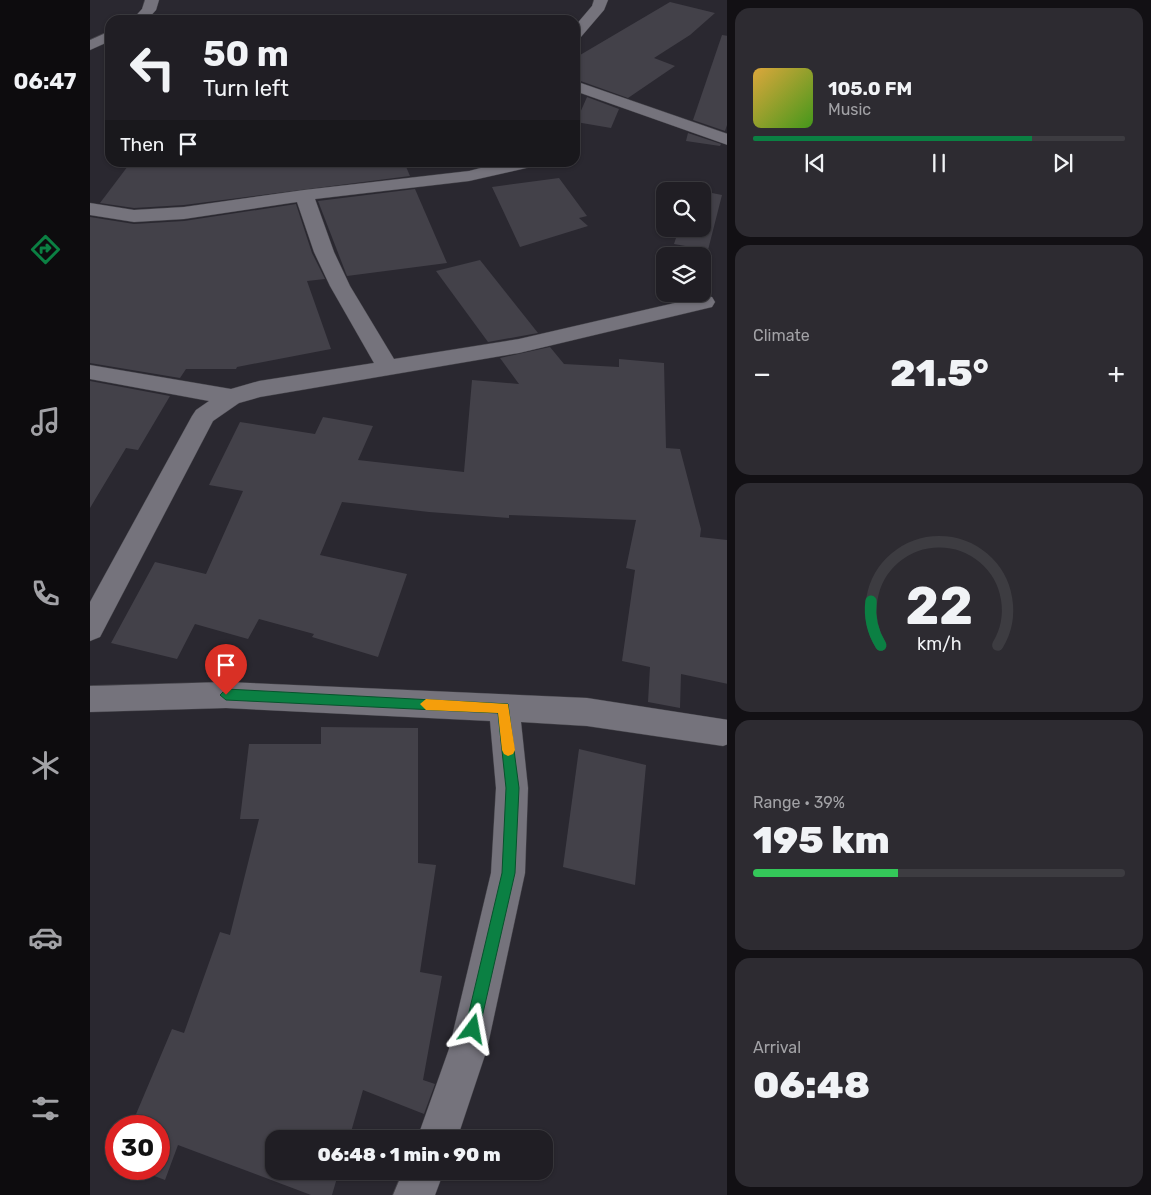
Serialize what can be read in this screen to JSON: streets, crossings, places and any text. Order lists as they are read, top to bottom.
{
  "page": {
    "tabs": "06:47",
    "turn": ["50 m", "Turn left"],
    "song": ["105.0 FM", "Music"],
    "then": "Then",
    "tile": [
      "Climate",
      ["Range · 39%", "195 km"],
      ["Arrival", "06:48"]
    ],
    "heat": ["−", "21.5°", "+"],
    "limit": "30",
    "trip": "06:48 · 1 min · 90 m",
    "gauge": ["22", "km/h"]
  }
}
